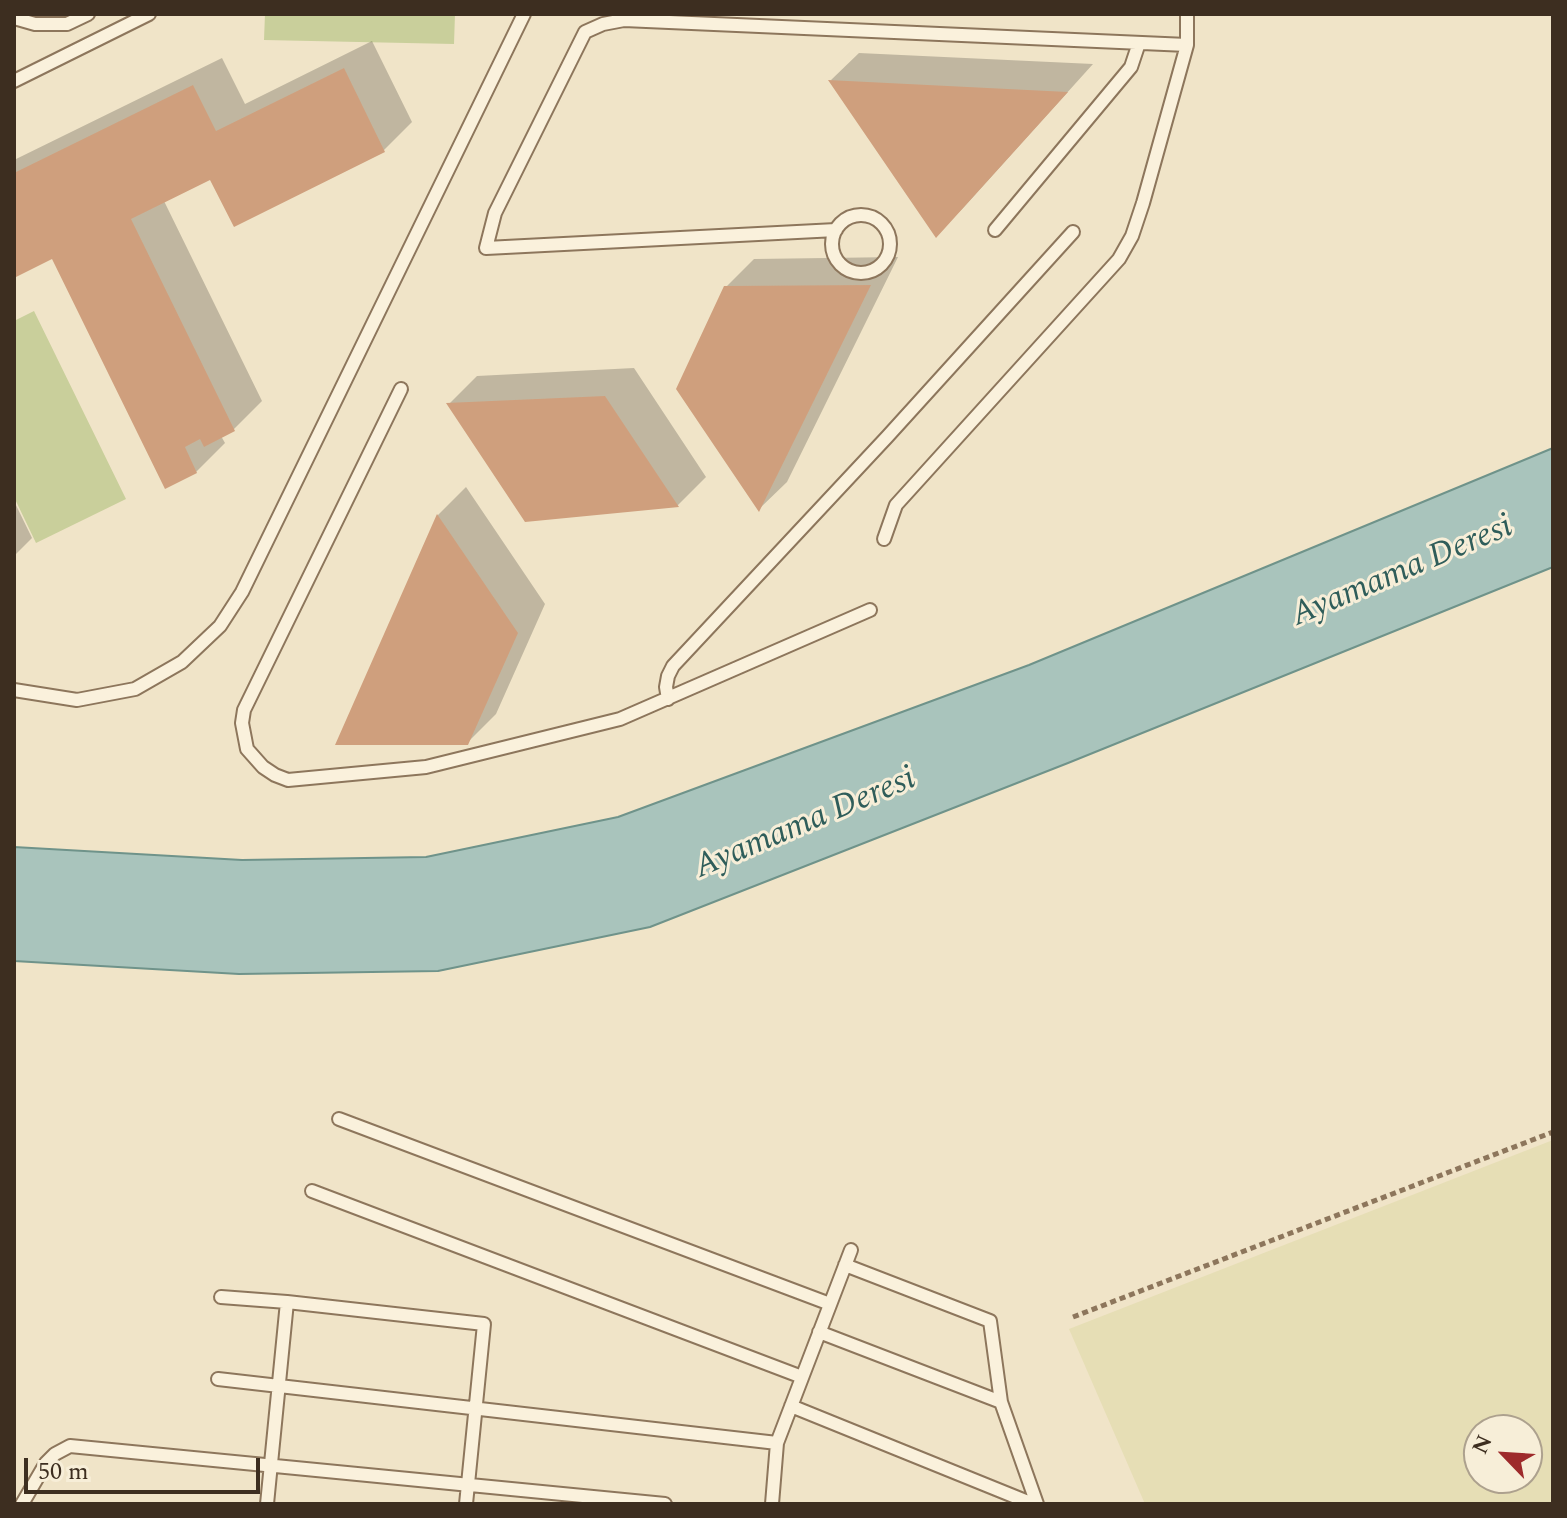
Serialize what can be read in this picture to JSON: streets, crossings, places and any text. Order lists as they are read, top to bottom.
{
  "water": ["Ayamama Deresi"],
  "scale_bar": "50 m",
  "north": "top left"
}
